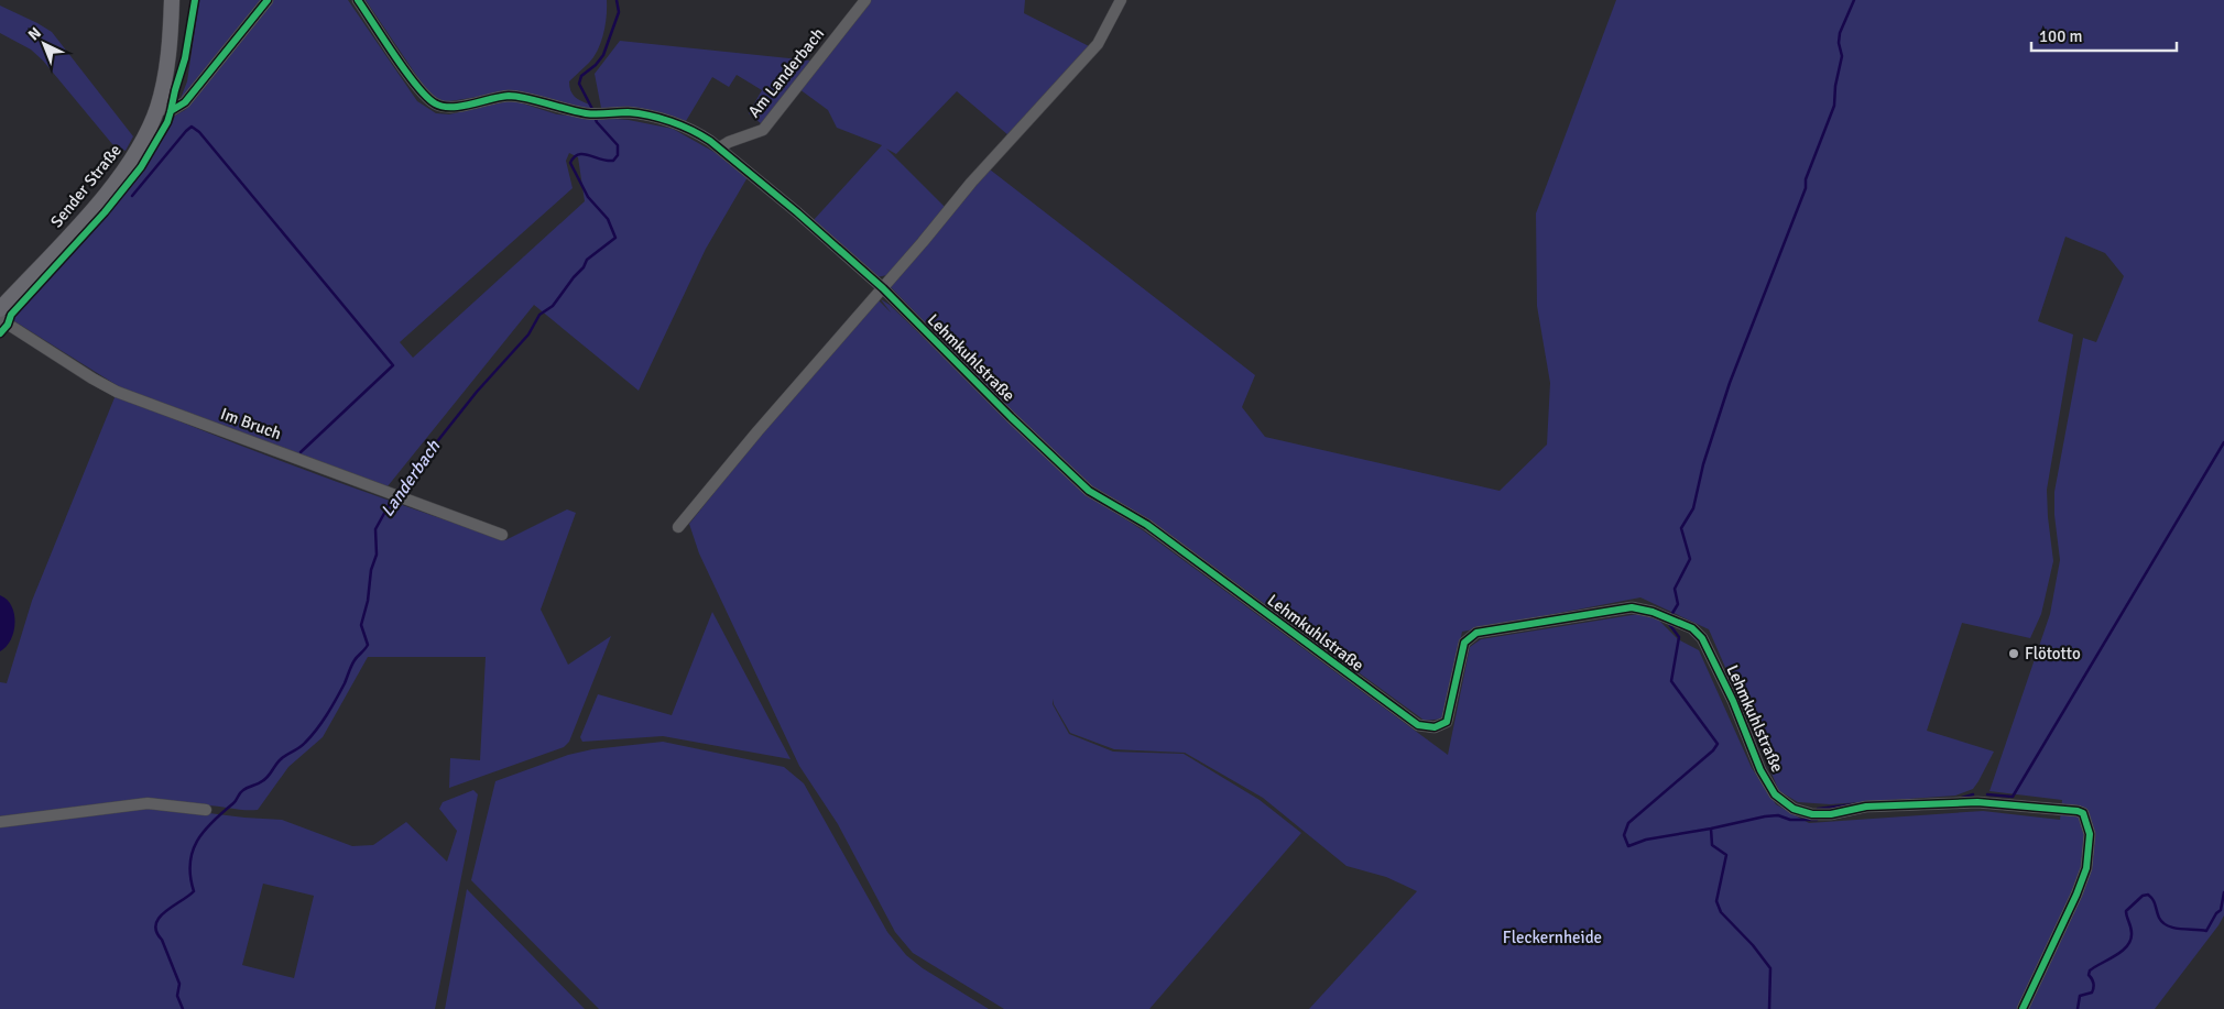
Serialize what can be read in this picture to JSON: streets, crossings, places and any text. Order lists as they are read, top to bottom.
{
  "streets": {
    "main road": ["Sender Straße"],
    "street": ["Am Landerbach", "Lehmkuhlstraße", "Im Bruch"]
  },
  "crossings": [
    ["Am Landerbach", "Lehmkuhlstraße"]
  ],
  "water": ["Landerbach"],
  "parks": ["Fleckernheide"],
  "places": ["Flötotto"],
  "scale_bar": "100 m",
  "north": "top left"
}
